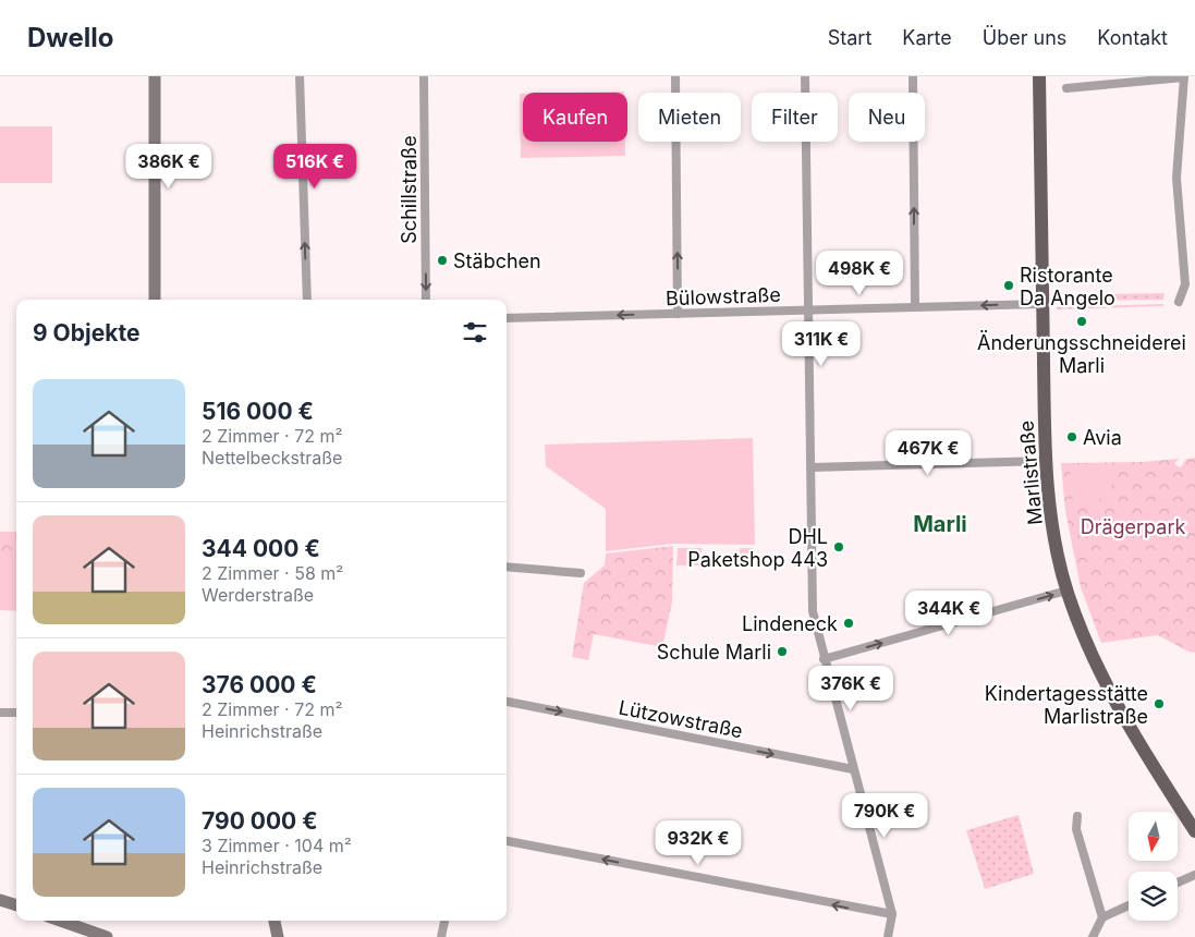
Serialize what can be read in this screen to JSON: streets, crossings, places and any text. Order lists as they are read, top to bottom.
{
  "streets": {
    "main road": ["Marlistraße"],
    "street": ["Schillstraße", "Bülowstraße", "Lützowstraße"]
  },
  "crossings": [
    ["Bülowstraße", "Marlistraße"]
  ],
  "one_way": ["Schillstraße", "Bülowstraße", "Lützowstraße"],
  "districts": ["Marli"],
  "parks": ["Drägerpark"],
  "places": [
    "Stäbchen",
    "Ristorante Da Angelo",
    "Änderungsschneiderei Marli",
    "Avia",
    "DHL Paketshop 443",
    "Lindeneck",
    "Schule Marli",
    "Kindertagesstätte Marlistraße"
  ],
  "north": "bottom",
  "page": {
    "header": "Dwello",
    "nav": [
      "Start",
      "Karte",
      "Über uns",
      "Kontakt"
    ],
    "chip": [
      "Kaufen",
      "Mieten",
      "Filter",
      "Neu"
    ],
    "price": [
      "386K €",
      "516K €",
      "498K €",
      "311K €",
      "467K €",
      "344K €",
      "376K €",
      "790K €",
      "932K €"
    ],
    "heading": "9 Objekte",
    "list": [
      {
        "name": "516 000 €",
        "note": "2 Zimmer · 72 m² · Nettelbeckstraße"
      },
      {
        "name": "344 000 €",
        "note": "2 Zimmer · 58 m² · Werderstraße"
      },
      {
        "name": "376 000 €",
        "note": "2 Zimmer · 72 m² · Heinrichstraße"
      },
      {
        "name": "790 000 €",
        "note": "3 Zimmer · 104 m² · Heinrichstraße"
      }
    ]
  }
}
